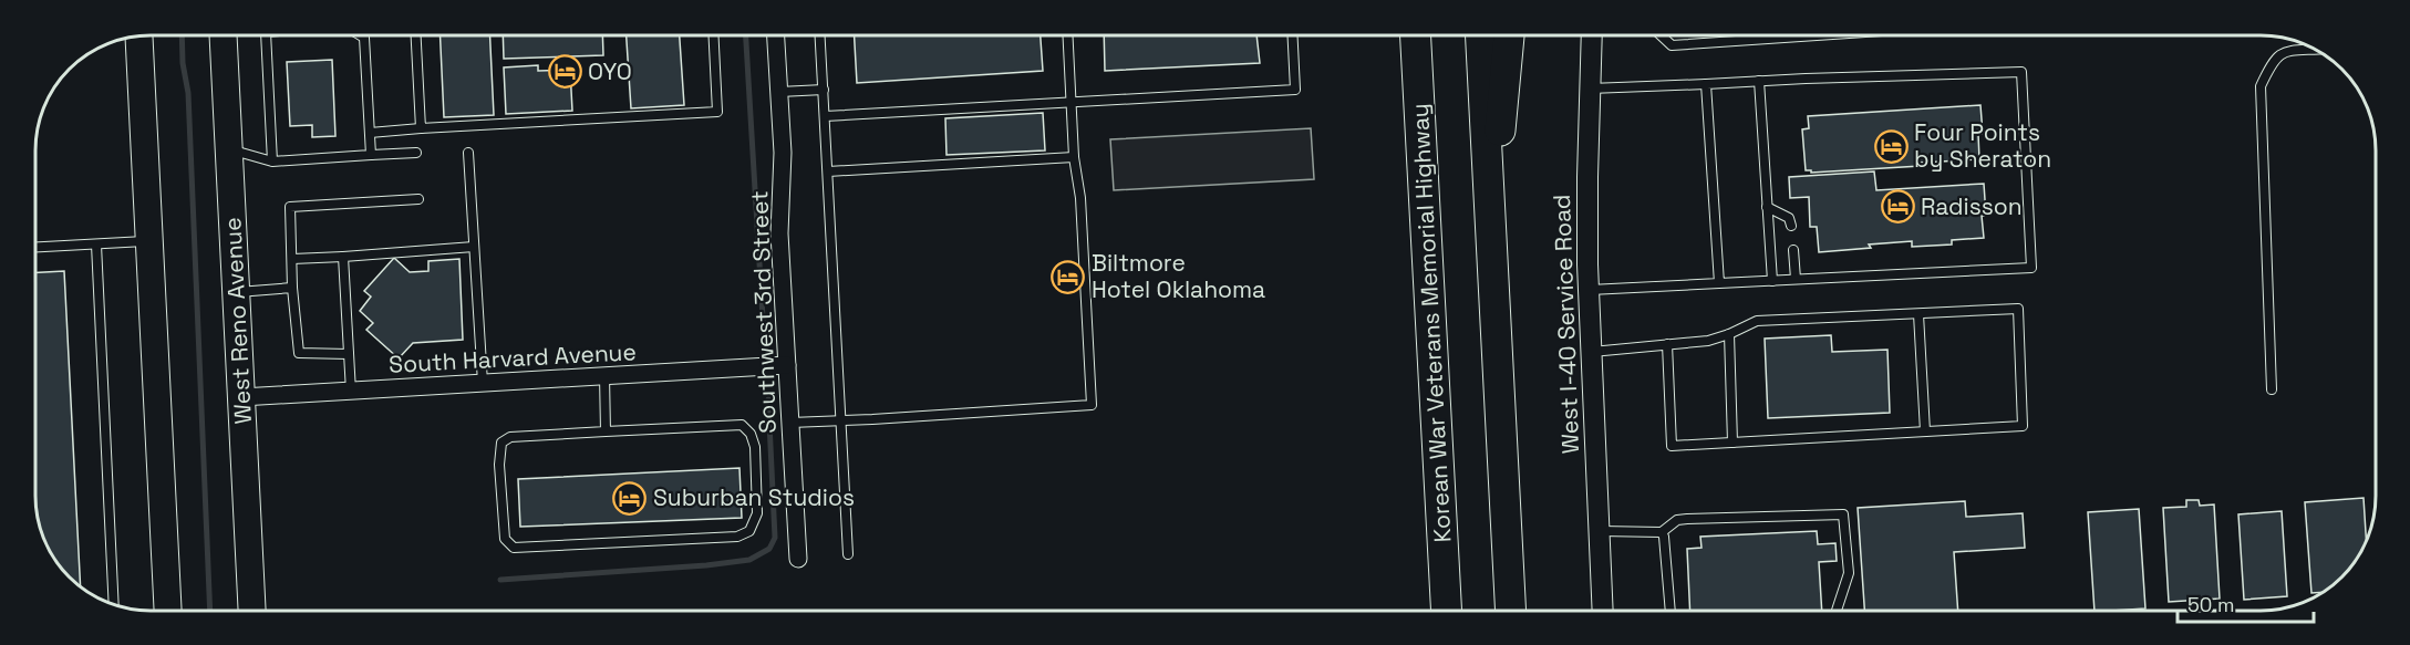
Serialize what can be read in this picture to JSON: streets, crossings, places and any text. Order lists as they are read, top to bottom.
{
  "streets": {
    "highway": ["Korean War Veterans Memorial Highway"],
    "main road": ["West Reno Avenue"],
    "street": ["Southwest 3rd Street", "West I-40 Service Road", "South Harvard Avenue"]
  },
  "crossings": [
    ["Southwest 3rd Street", "South Harvard Avenue"],
    ["West Reno Avenue", "South Harvard Avenue"]
  ],
  "places": {
    "hotel": [
      "OYO",
      "Four Points by Sheraton",
      "Radisson",
      "Biltmore Hotel Oklahoma",
      "Suburban Studios"
    ]
  },
  "scale_bar": "50 m"
}
